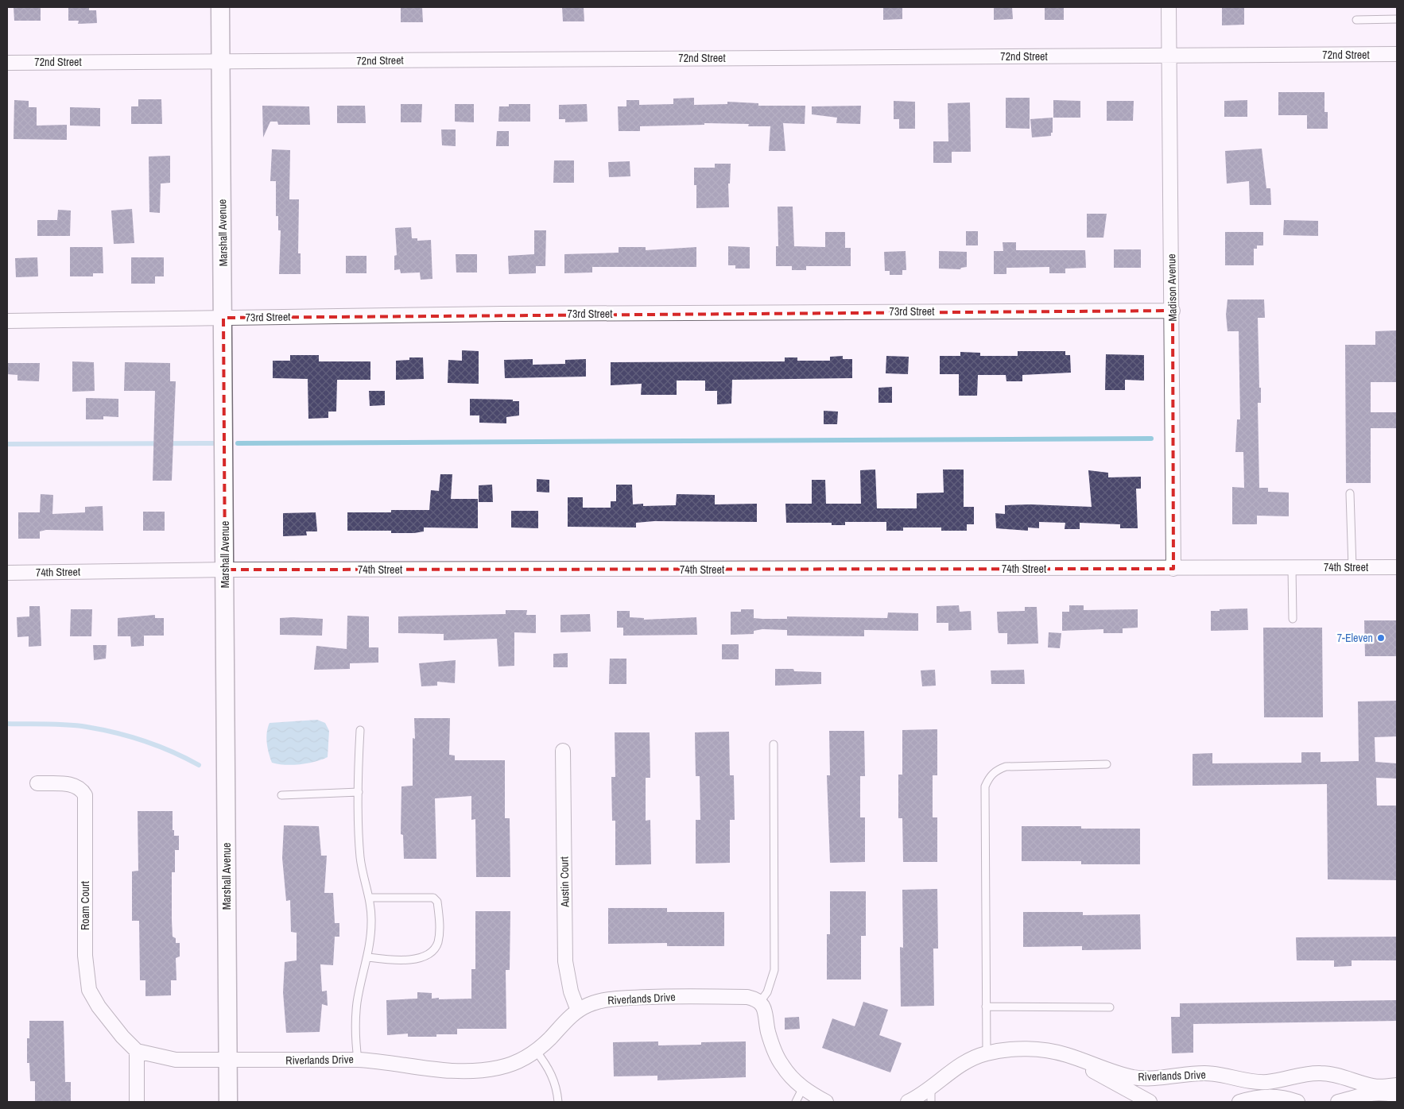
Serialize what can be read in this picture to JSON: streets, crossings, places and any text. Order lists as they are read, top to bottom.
{
  "streets": {
    "street": [
      "72nd Street",
      "Marshall Avenue",
      "Madison Avenue",
      "73rd Street",
      "74th Street",
      "Austin Court",
      "Roam Court",
      "Riverlands Drive"
    ]
  },
  "crossings": [
    ["72nd Street", "Marshall Avenue"],
    ["72nd Street", "Madison Avenue"],
    ["Marshall Avenue", "73rd Street"],
    ["Marshall Avenue", "74th Street"],
    ["Marshall Avenue", "Riverlands Drive"],
    ["Madison Avenue", "73rd Street"],
    ["Madison Avenue", "74th Street"],
    ["Austin Court", "Riverlands Drive"]
  ],
  "places": ["7-Eleven"]
}
